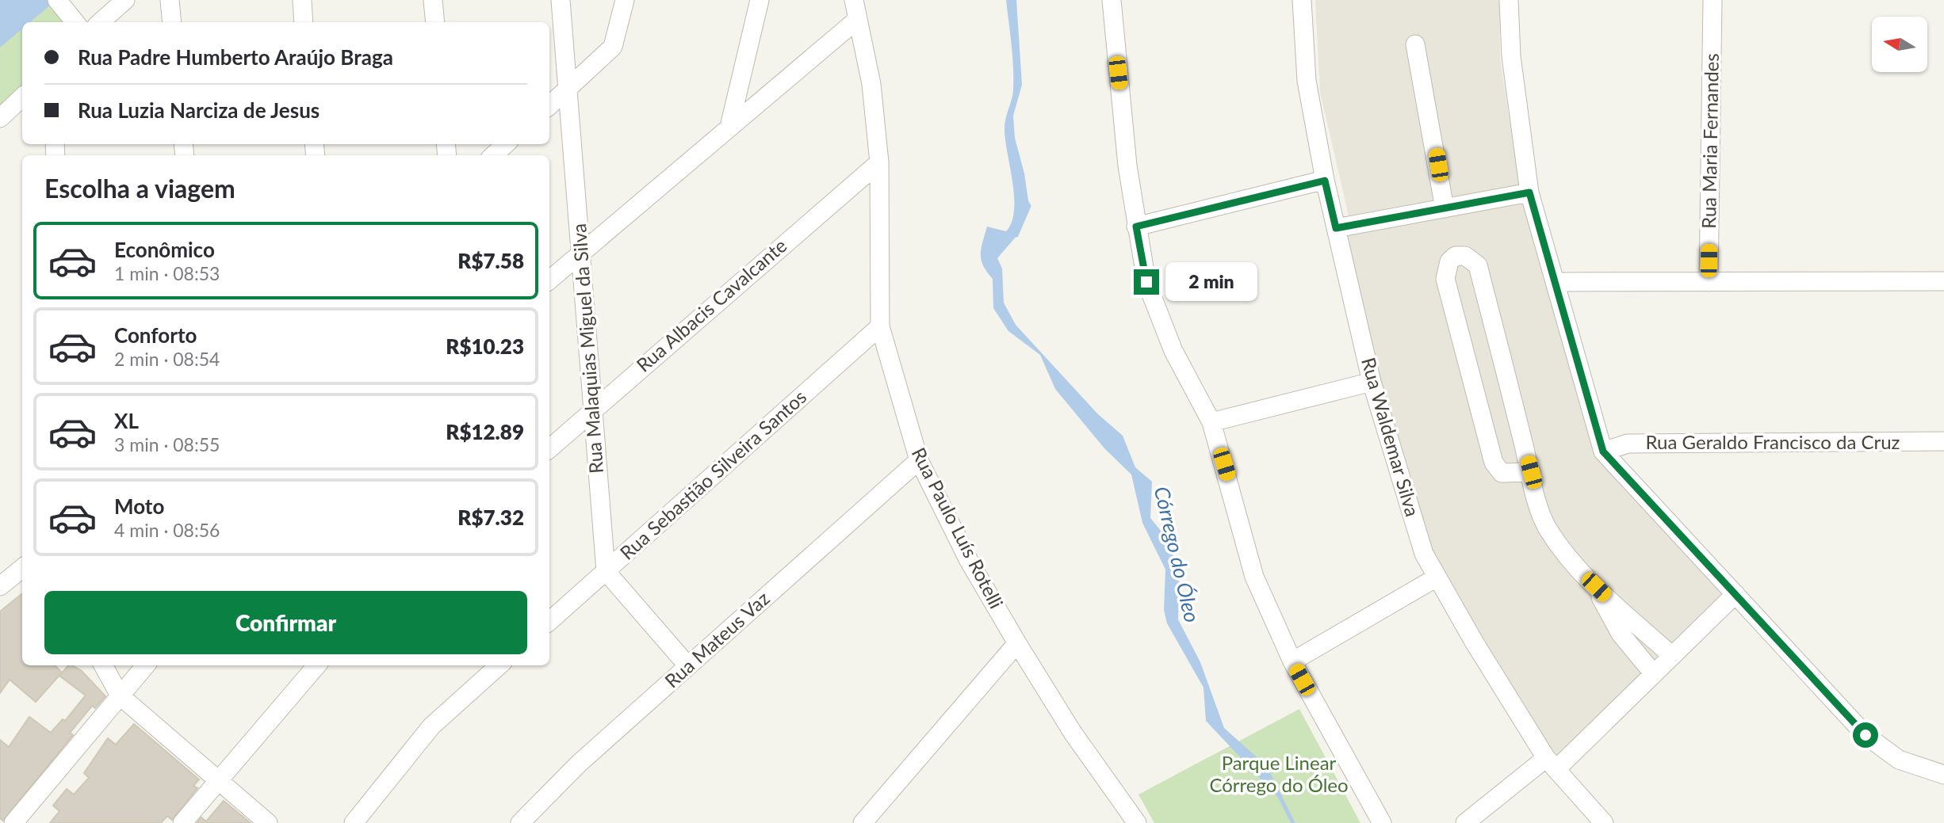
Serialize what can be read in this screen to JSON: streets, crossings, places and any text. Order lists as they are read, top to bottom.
{
  "streets": {
    "street": [
      "Rua Maria Fernandes",
      "Rua Albacis Cavalcante",
      "Rua Malaquias Miguel da Silva",
      "Rua Waldemar Silva",
      "Rua Geraldo Francisco da Cruz",
      "Rua Sebastião Silveira Santos",
      "Rua Paulo Luís Rotelli",
      "Rua Mateus Vaz"
    ]
  },
  "crossings": [
    ["Rua Albacis Cavalcante", "Rua Malaquias Miguel da Silva"],
    ["Rua Albacis Cavalcante", "Rua Paulo Luís Rotelli"],
    ["Rua Malaquias Miguel da Silva", "Rua Sebastião Silveira Santos"],
    ["Rua Sebastião Silveira Santos", "Rua Paulo Luís Rotelli"],
    ["Rua Paulo Luís Rotelli", "Rua Mateus Vaz"]
  ],
  "water": ["Córrego do Óleo"],
  "parks": ["Parque Linear Córrego do Óleo"],
  "north": "left",
  "page": {
    "banner": ["Rua Padre Humberto Araújo Braga", "Rua Luzia Narciza de Jesus"],
    "heading": "Escolha a viagem",
    "list": [
      {
        "name": "Econômico",
        "note": "1 min · 08:53",
        "value": "R$7.58"
      },
      {
        "name": "Conforto",
        "note": "2 min · 08:54",
        "value": "R$10.23"
      },
      {
        "name": "XL",
        "note": "3 min · 08:55",
        "value": "R$12.89"
      },
      {
        "name": "Moto",
        "note": "4 min · 08:56",
        "value": "R$7.32"
      }
    ],
    "bubble": "2 min",
    "buttons": "Confirmar"
  }
}
